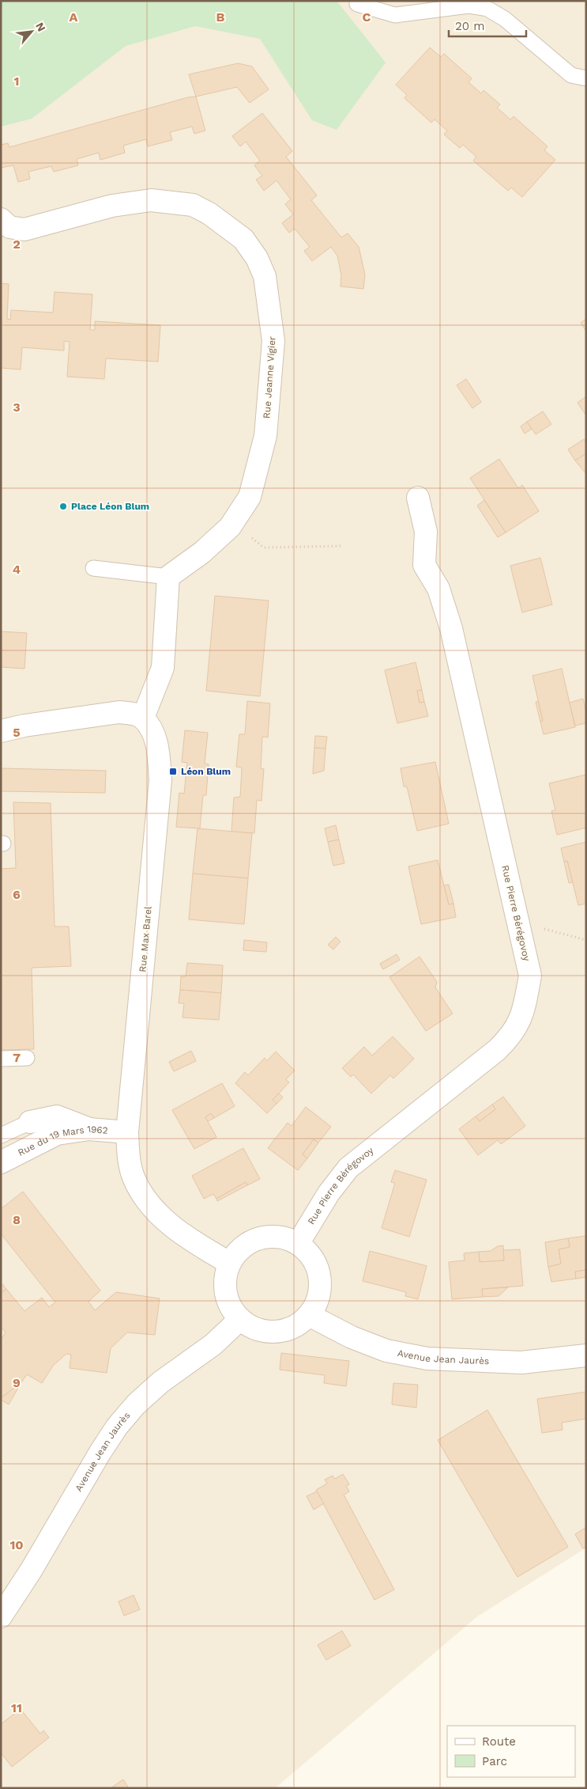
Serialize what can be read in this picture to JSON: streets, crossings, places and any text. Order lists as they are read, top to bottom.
{
  "streets": {
    "street": [
      "Rue Jeanne Vigier",
      "Rue Pierre Bérégovoy",
      "Rue Max Barel",
      "Rue du 19 Mars 1962",
      "Avenue Jean Jaurès"
    ]
  },
  "crossings": [
    ["Rue Pierre Bérégovoy", "Rue Max Barel"],
    ["Rue Pierre Bérégovoy", "Avenue Jean Jaurès"],
    ["Rue Max Barel", "Rue du 19 Mars 1962"],
    ["Rue Max Barel", "Avenue Jean Jaurès"]
  ],
  "places": {
    "other": ["Place Léon Blum"],
    "transit": ["Léon Blum"]
  },
  "legend": ["Route", "Parc"],
  "scale_bar": "20 m",
  "north": "top right",
  "grid": {
    "columns": ["A", "B", "C"],
    "rows": [
      "1",
      "2",
      "3",
      "4",
      "5",
      "6",
      "7",
      "8",
      "9",
      "10",
      "11"
    ]
  }
}
